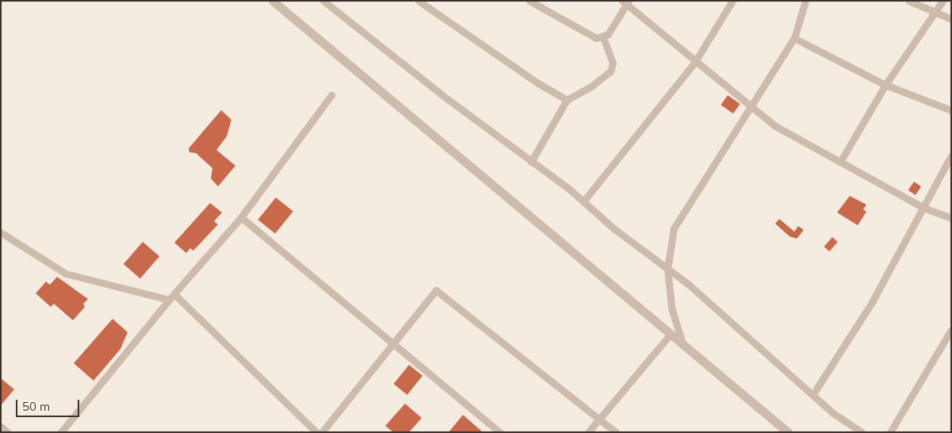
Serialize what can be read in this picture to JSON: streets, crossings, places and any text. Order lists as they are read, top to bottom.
{
  "scale_bar": "50 m"
}
